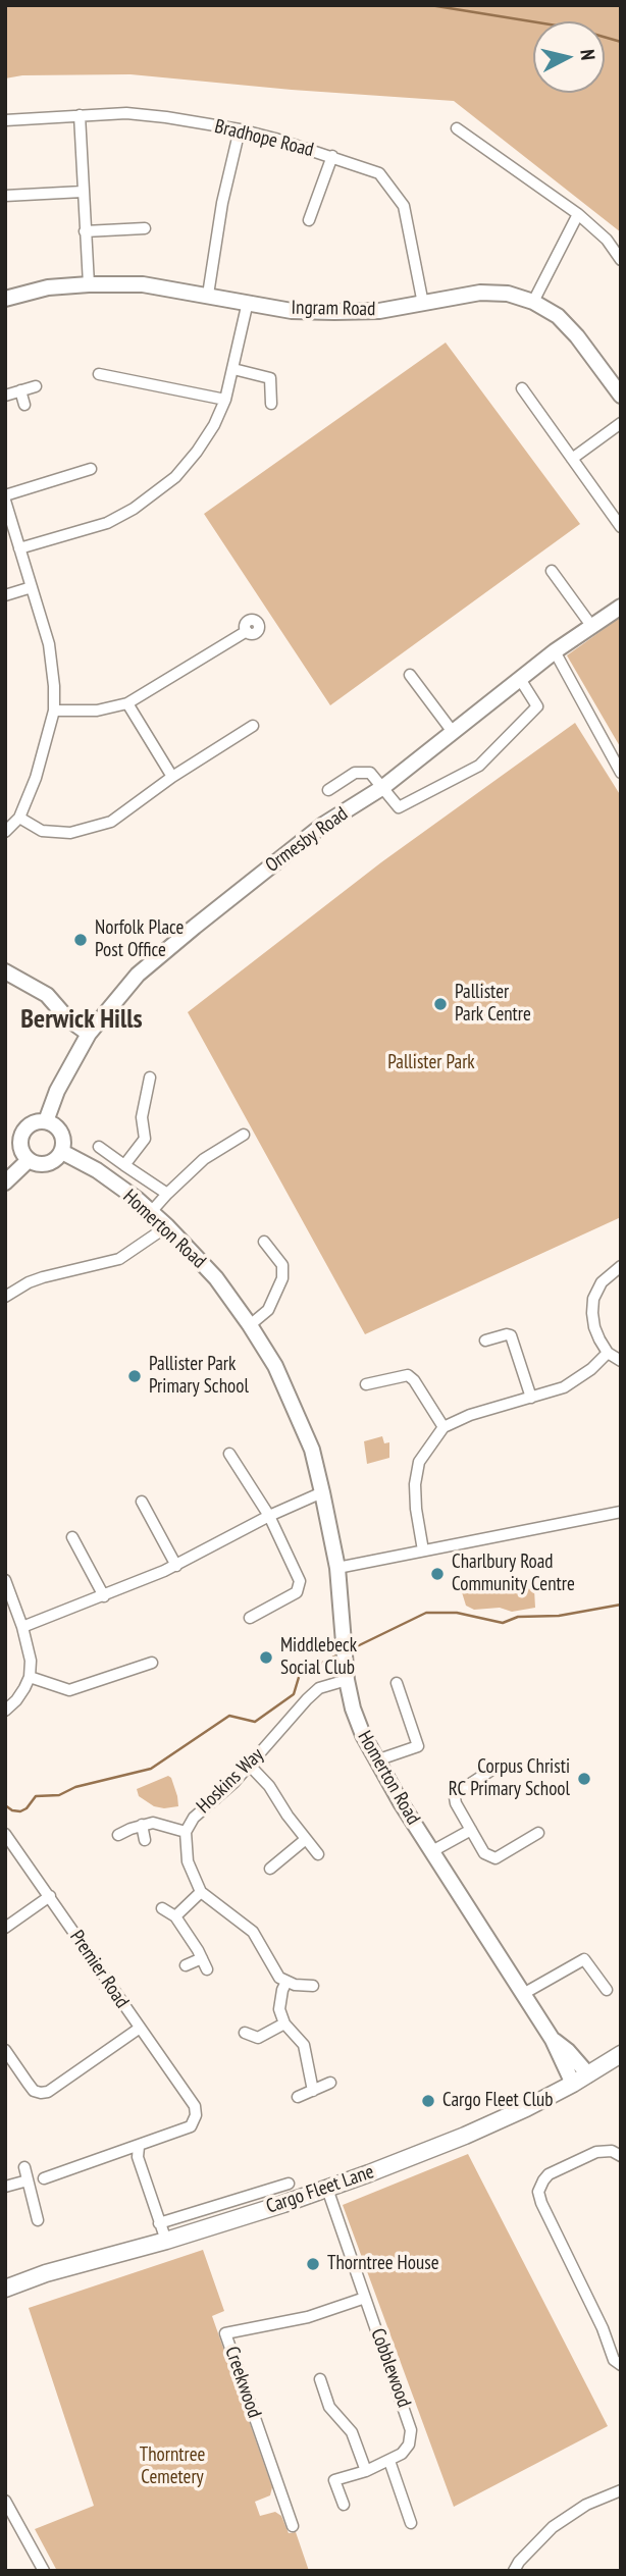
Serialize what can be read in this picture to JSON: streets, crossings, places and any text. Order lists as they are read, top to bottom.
{
  "streets": {
    "main road": ["Cargo Fleet Lane"],
    "street": [
      "Bradhope Road",
      "Ingram Road",
      "Ormesby Road",
      "Homerton Road",
      "Hoskins Way",
      "Premier Road",
      "Cobblewood",
      "Creekwood"
    ]
  },
  "crossings": [
    ["Bradhope Road", "Ingram Road"],
    ["Ormesby Road", "Homerton Road"],
    ["Homerton Road", "Hoskins Way"],
    ["Homerton Road", "Cargo Fleet Lane"],
    ["Cargo Fleet Lane", "Cobblewood"],
    ["Cobblewood", "Creekwood"]
  ],
  "districts": ["Berwick Hills"],
  "parks": ["Pallister Park", "Thorntree Cemetery"],
  "places": [
    "Norfolk Place Post Office",
    "Pallister Park Centre",
    "Pallister Park Primary School",
    "Charlbury Road Community Centre",
    "Middlebeck Social Club",
    "Corpus Christi RC Primary School",
    "Cargo Fleet Club",
    "Thorntree House"
  ],
  "north": "right"
}
